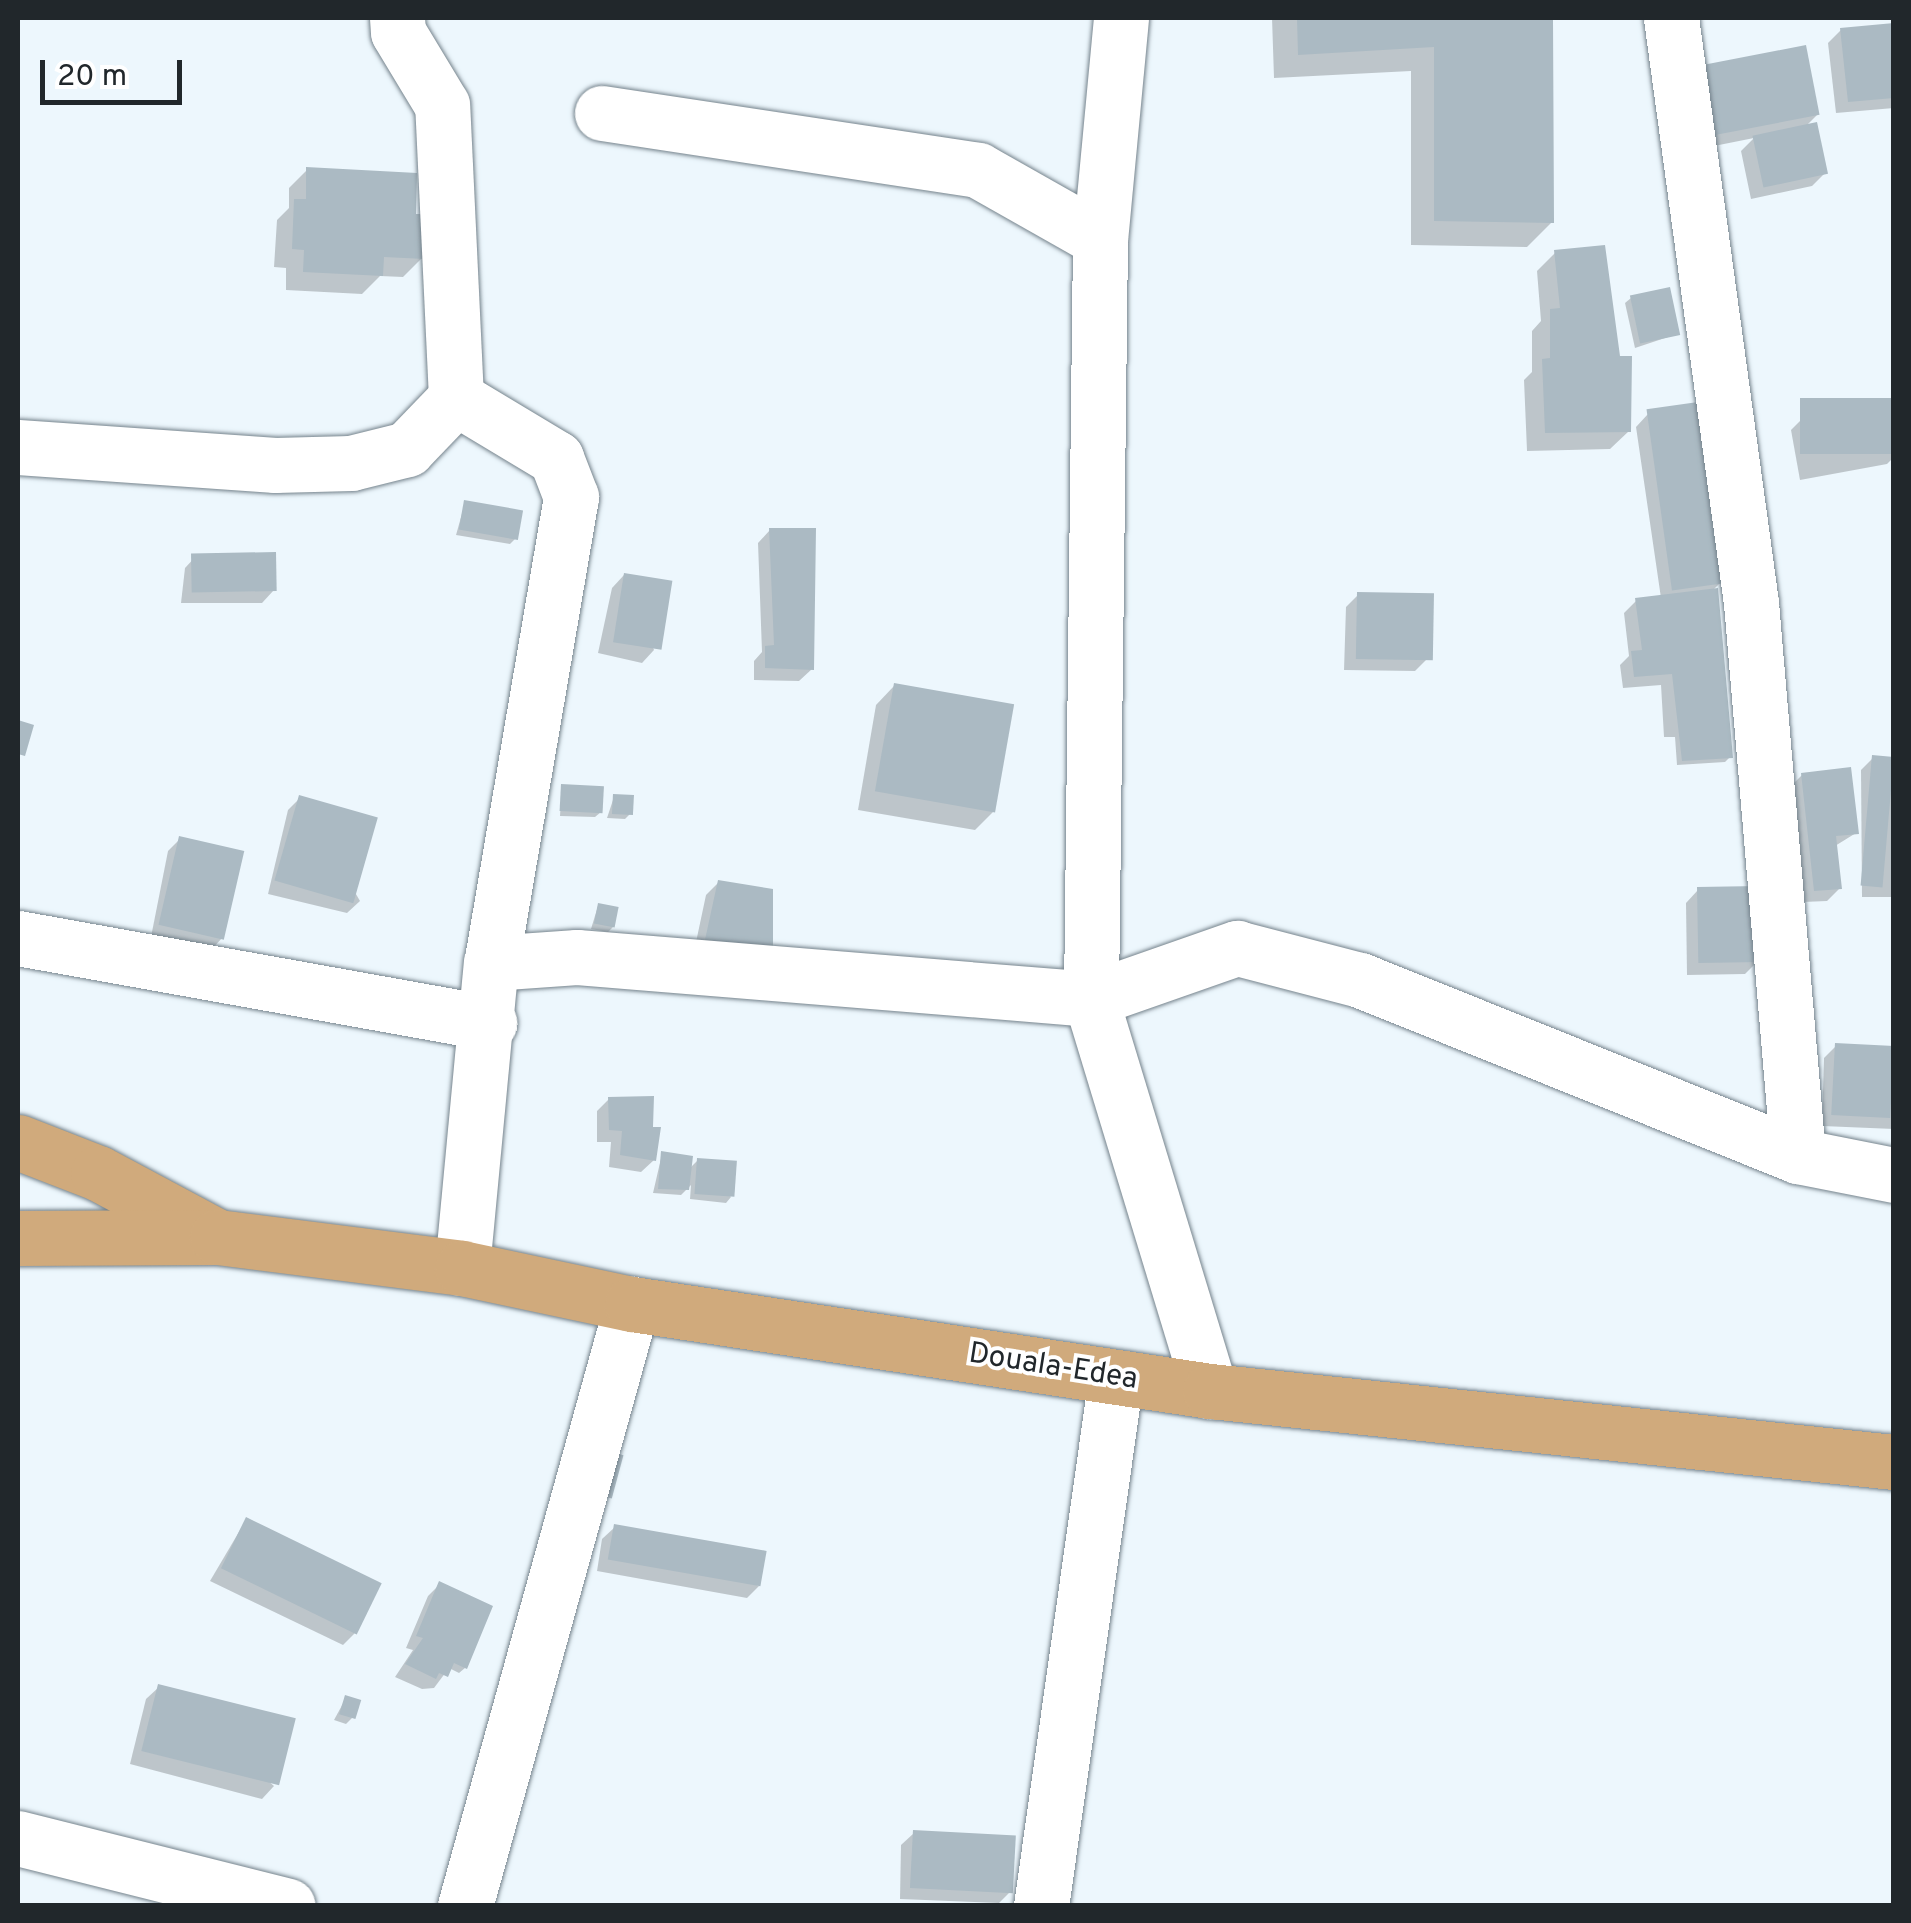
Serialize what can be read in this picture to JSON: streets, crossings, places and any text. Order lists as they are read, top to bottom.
{
  "streets": {
    "highway": ["Douala-Edea"]
  },
  "scale_bar": "20 m"
}
